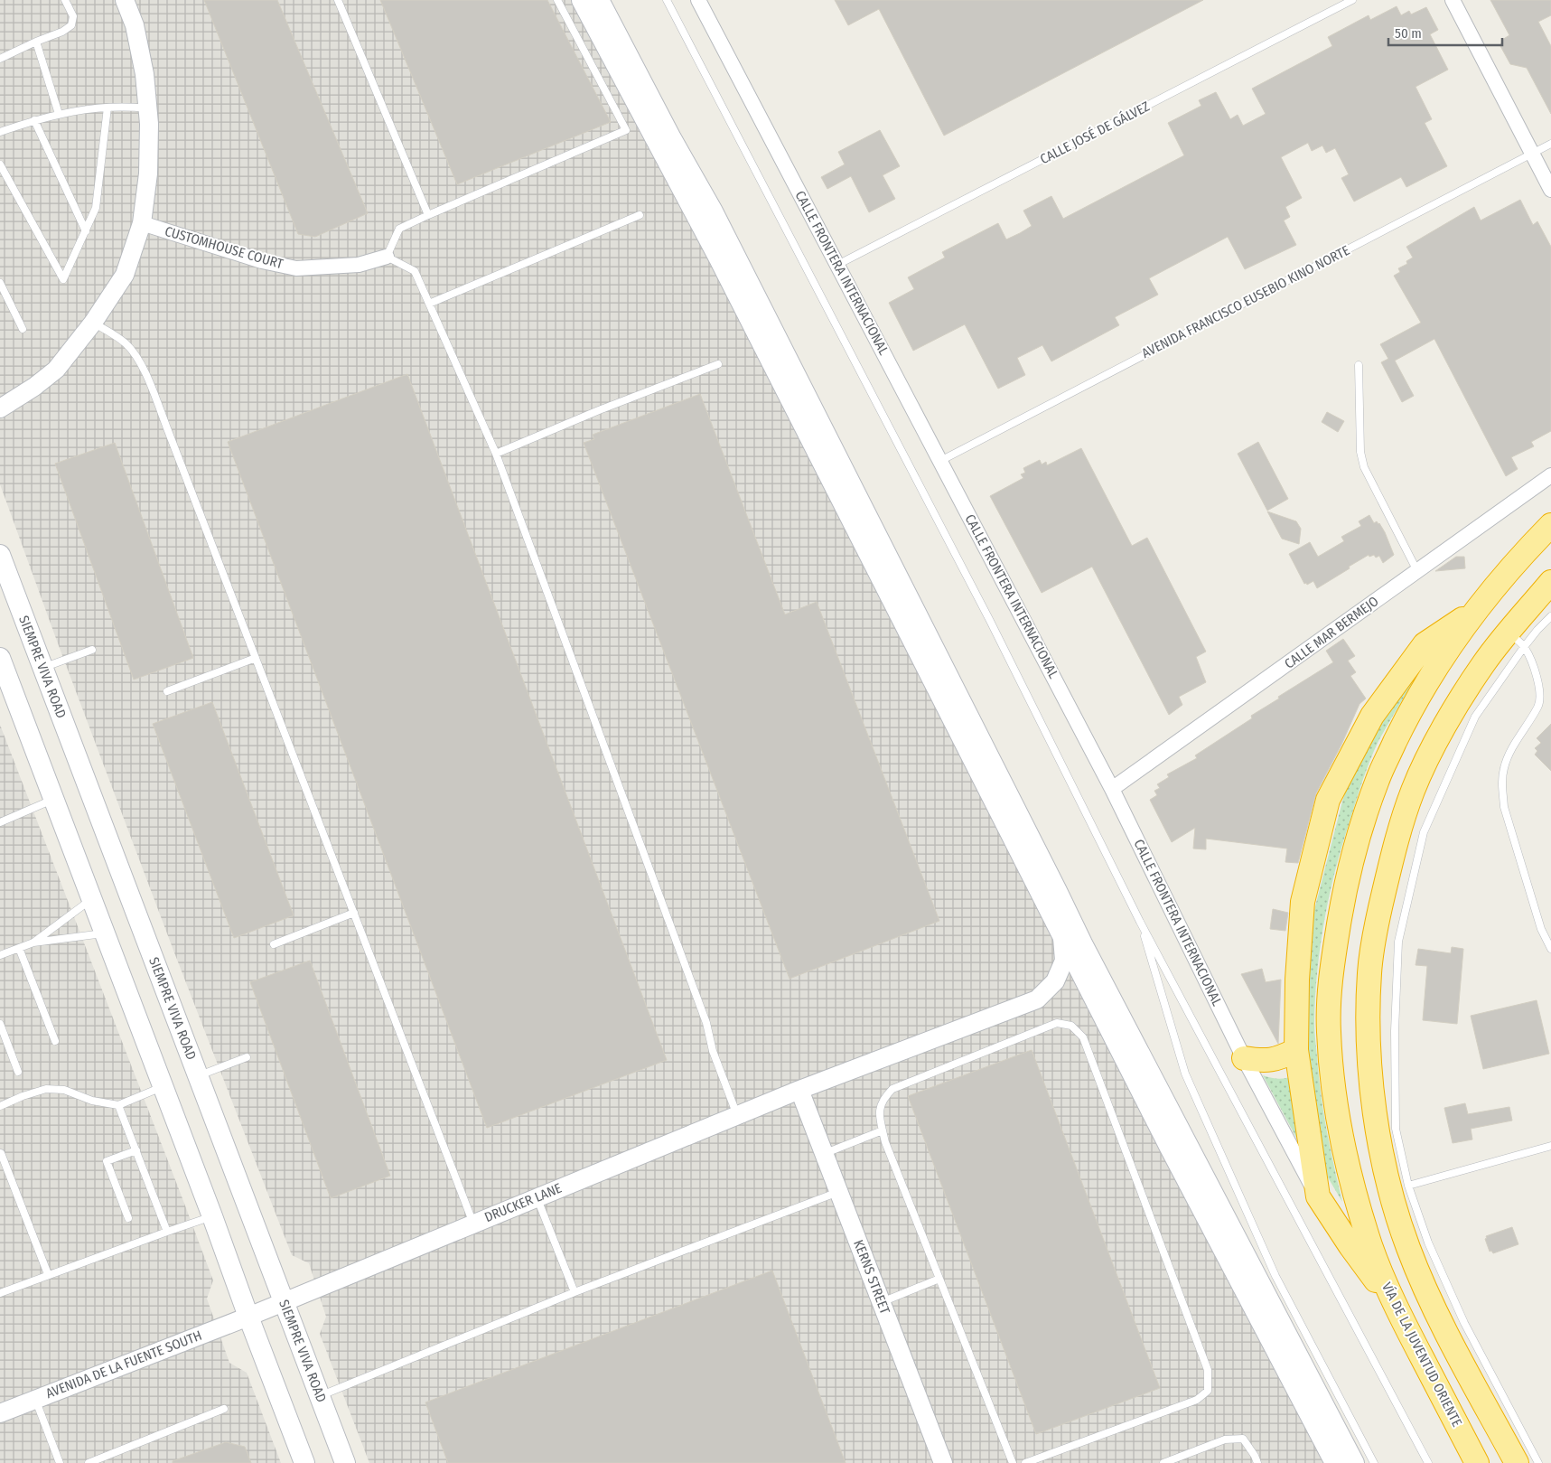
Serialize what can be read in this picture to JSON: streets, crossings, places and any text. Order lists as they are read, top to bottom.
{
  "streets": {
    "highway": ["VÍA DE LA JUVENTUD ORIENTE"],
    "main road": ["SIEMPRE VIVA ROAD"],
    "street": [
      "CUSTOMHOUSE COURT",
      "CALLE FRONTERA INTERNACIONAL",
      "CALLE MAR BERMEJO",
      "DRUCKER LANE",
      "KERNS STREET",
      "AVENIDA DE LA FUENTE SOUTH"
    ],
    "lane": ["CALLE JOSÉ DE GÁLVEZ", "AVENIDA FRANCISCO EUSEBIO KINO NORTE"]
  },
  "crossings": [
    ["CALLE JOSÉ DE GÁLVEZ", "CALLE FRONTERA INTERNACIONAL"],
    ["CALLE FRONTERA INTERNACIONAL", "AVENIDA FRANCISCO EUSEBIO KINO NORTE"],
    ["CALLE FRONTERA INTERNACIONAL", "CALLE MAR BERMEJO"],
    ["SIEMPRE VIVA ROAD", "DRUCKER LANE"],
    ["DRUCKER LANE", "KERNS STREET"],
    ["DRUCKER LANE", "AVENIDA DE LA FUENTE SOUTH"]
  ],
  "scale_bar": "50 m"
}
